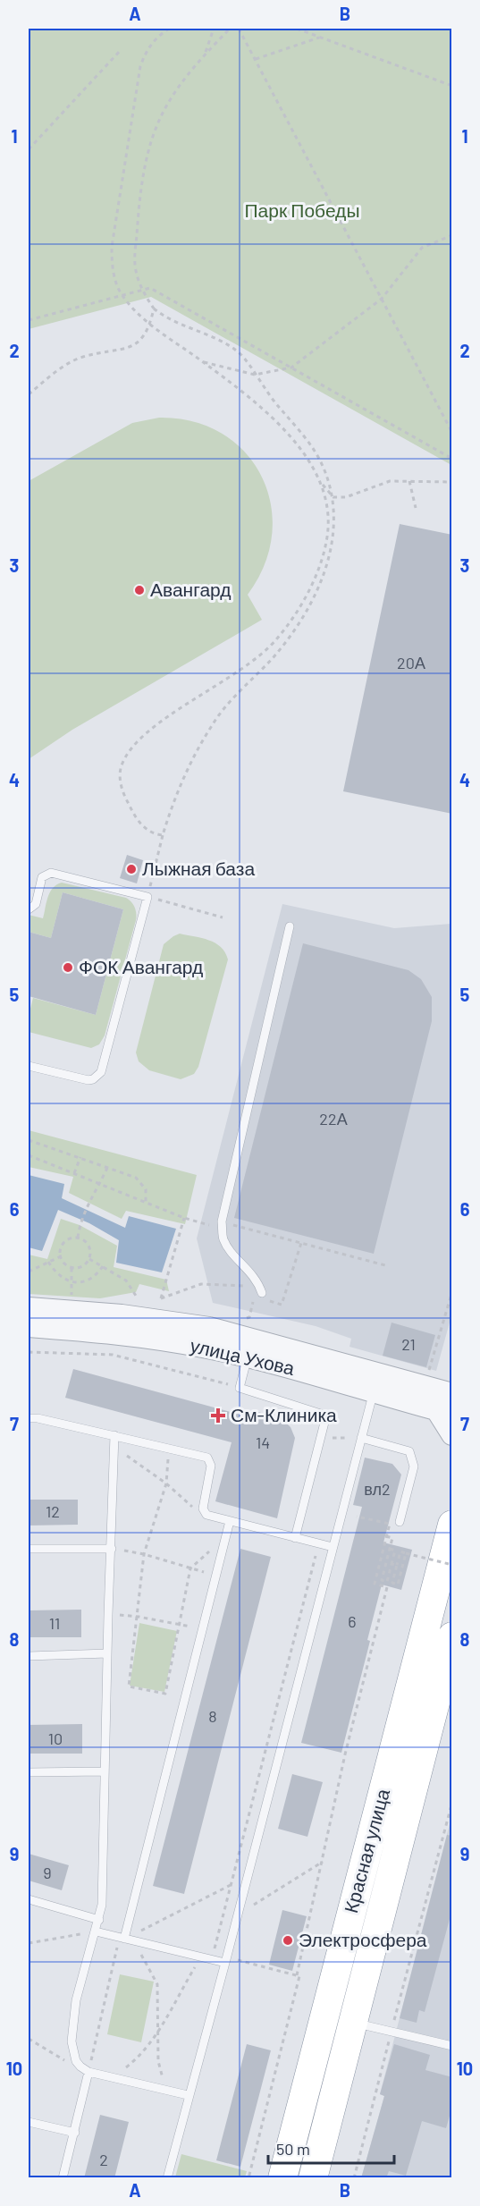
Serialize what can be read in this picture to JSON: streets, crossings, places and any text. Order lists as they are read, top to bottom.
{
  "streets": {
    "highway": ["Красная улица"],
    "street": ["улица Ухова"]
  },
  "parks": ["Парк Победы"],
  "places": {
    "other": [
      "Авангард",
      "Лыжная база",
      "ФОК Авангард",
      "Электросфера"
    ],
    "health": ["См-Клиника"]
  },
  "house_numbers": [
    "20А",
    "22А",
    "21",
    "14",
    "вл2",
    "12",
    "6",
    "11",
    "8",
    "10",
    "9",
    "2"
  ],
  "scale_bar": "50 m",
  "grid": {
    "columns": ["A", "B"],
    "rows": [
      "1",
      "2",
      "3",
      "4",
      "5",
      "6",
      "7",
      "8",
      "9",
      "10"
    ]
  }
}
